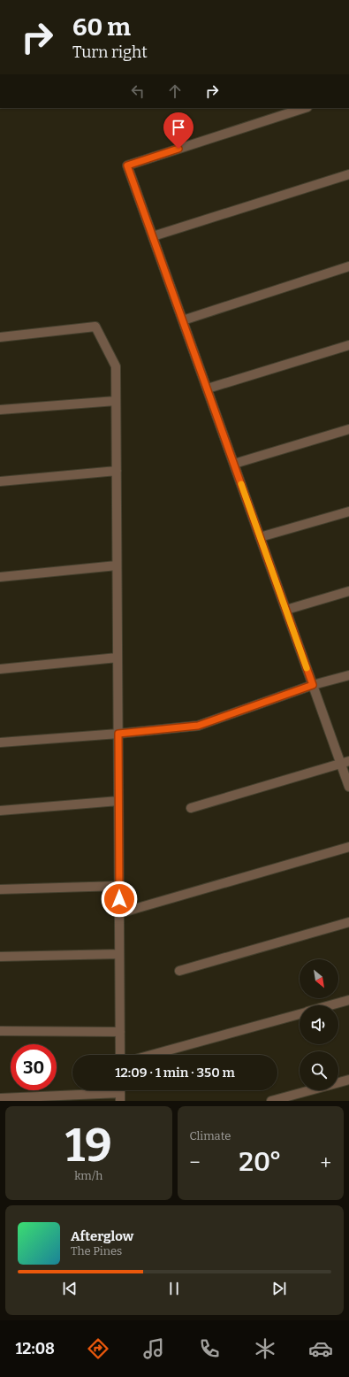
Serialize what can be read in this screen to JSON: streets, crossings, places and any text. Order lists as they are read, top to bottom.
{
  "north": "bottom right",
  "page": {
    "turn": ["60 m", "Turn right"],
    "limit": "30",
    "trip": "12:09 · 1 min · 350 m",
    "tile": [
      ["19", "km/h"],
      "Climate"
    ],
    "heat": ["−", "20°", "+"],
    "song": ["Afterglow", "The Pines"],
    "tabs": "12:08"
  }
}
